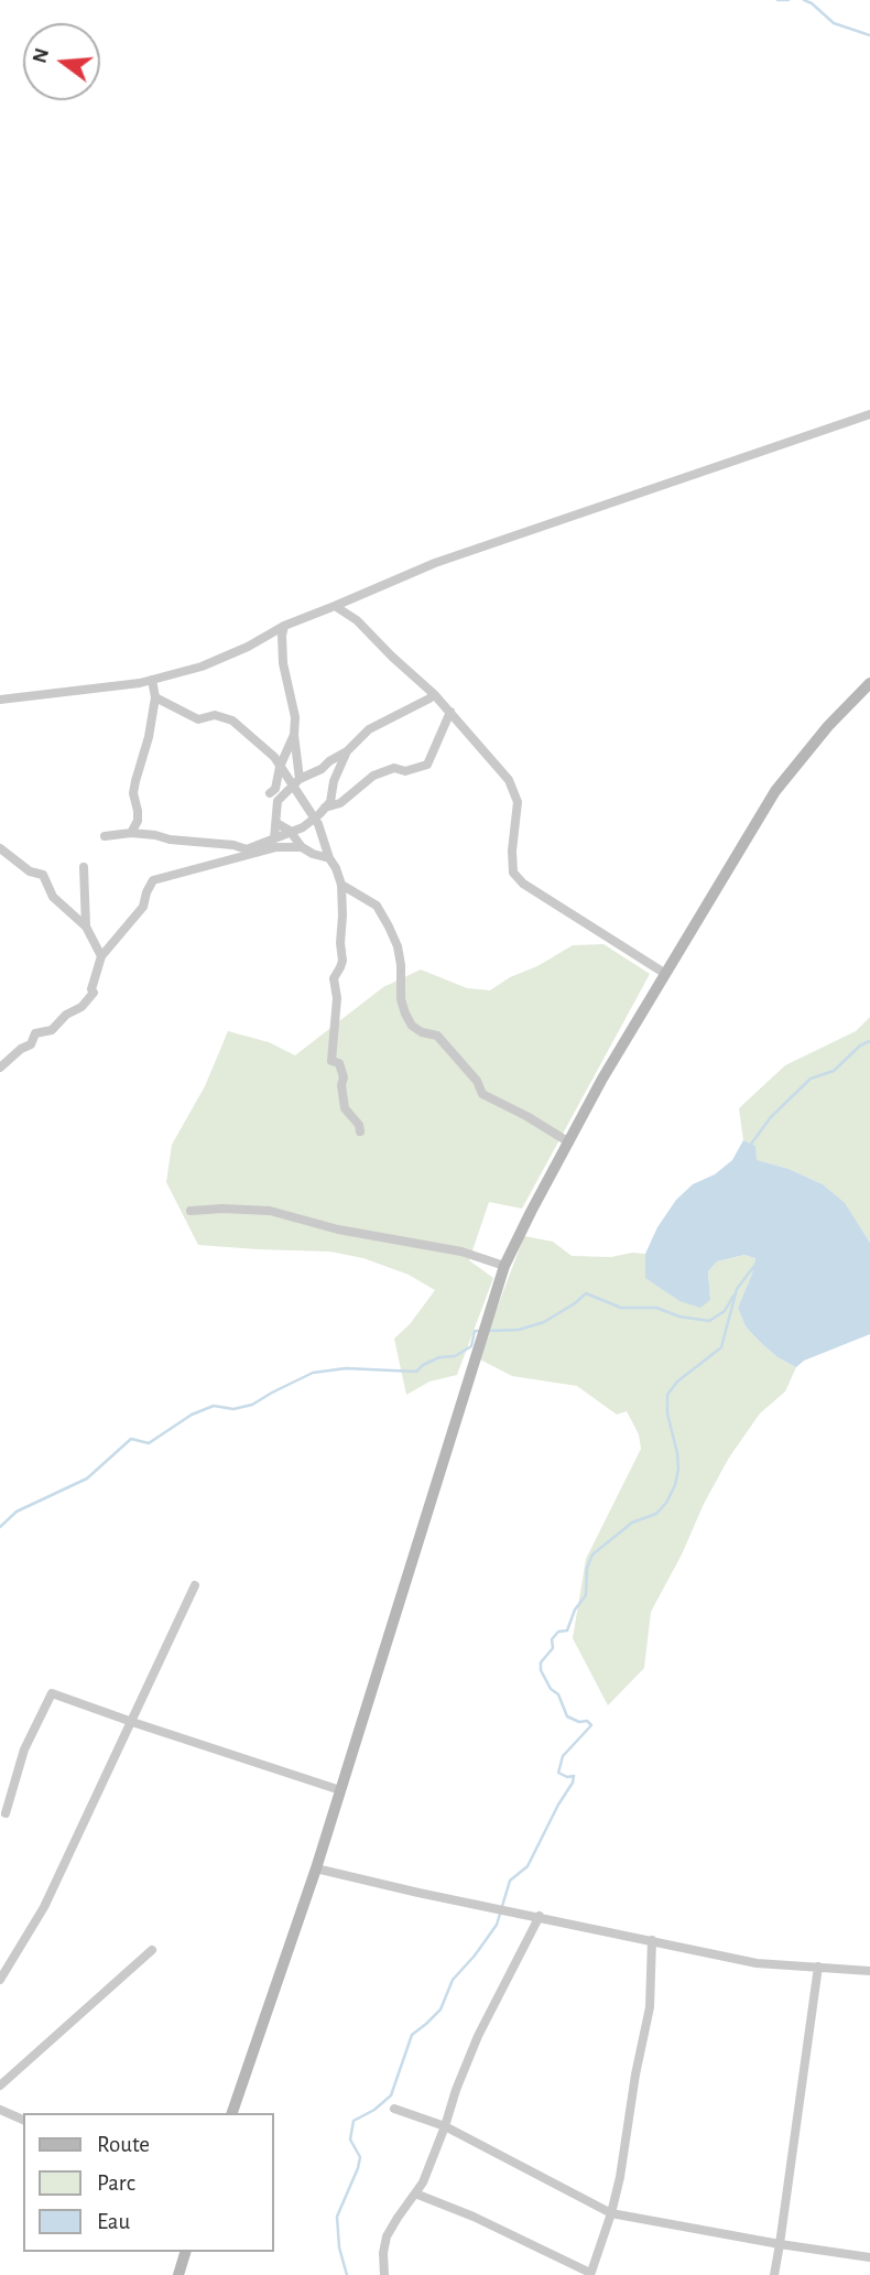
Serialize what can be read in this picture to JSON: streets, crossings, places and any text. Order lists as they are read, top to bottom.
{
  "legend": ["Route", "Parc", "Eau"],
  "north": "left"
}
